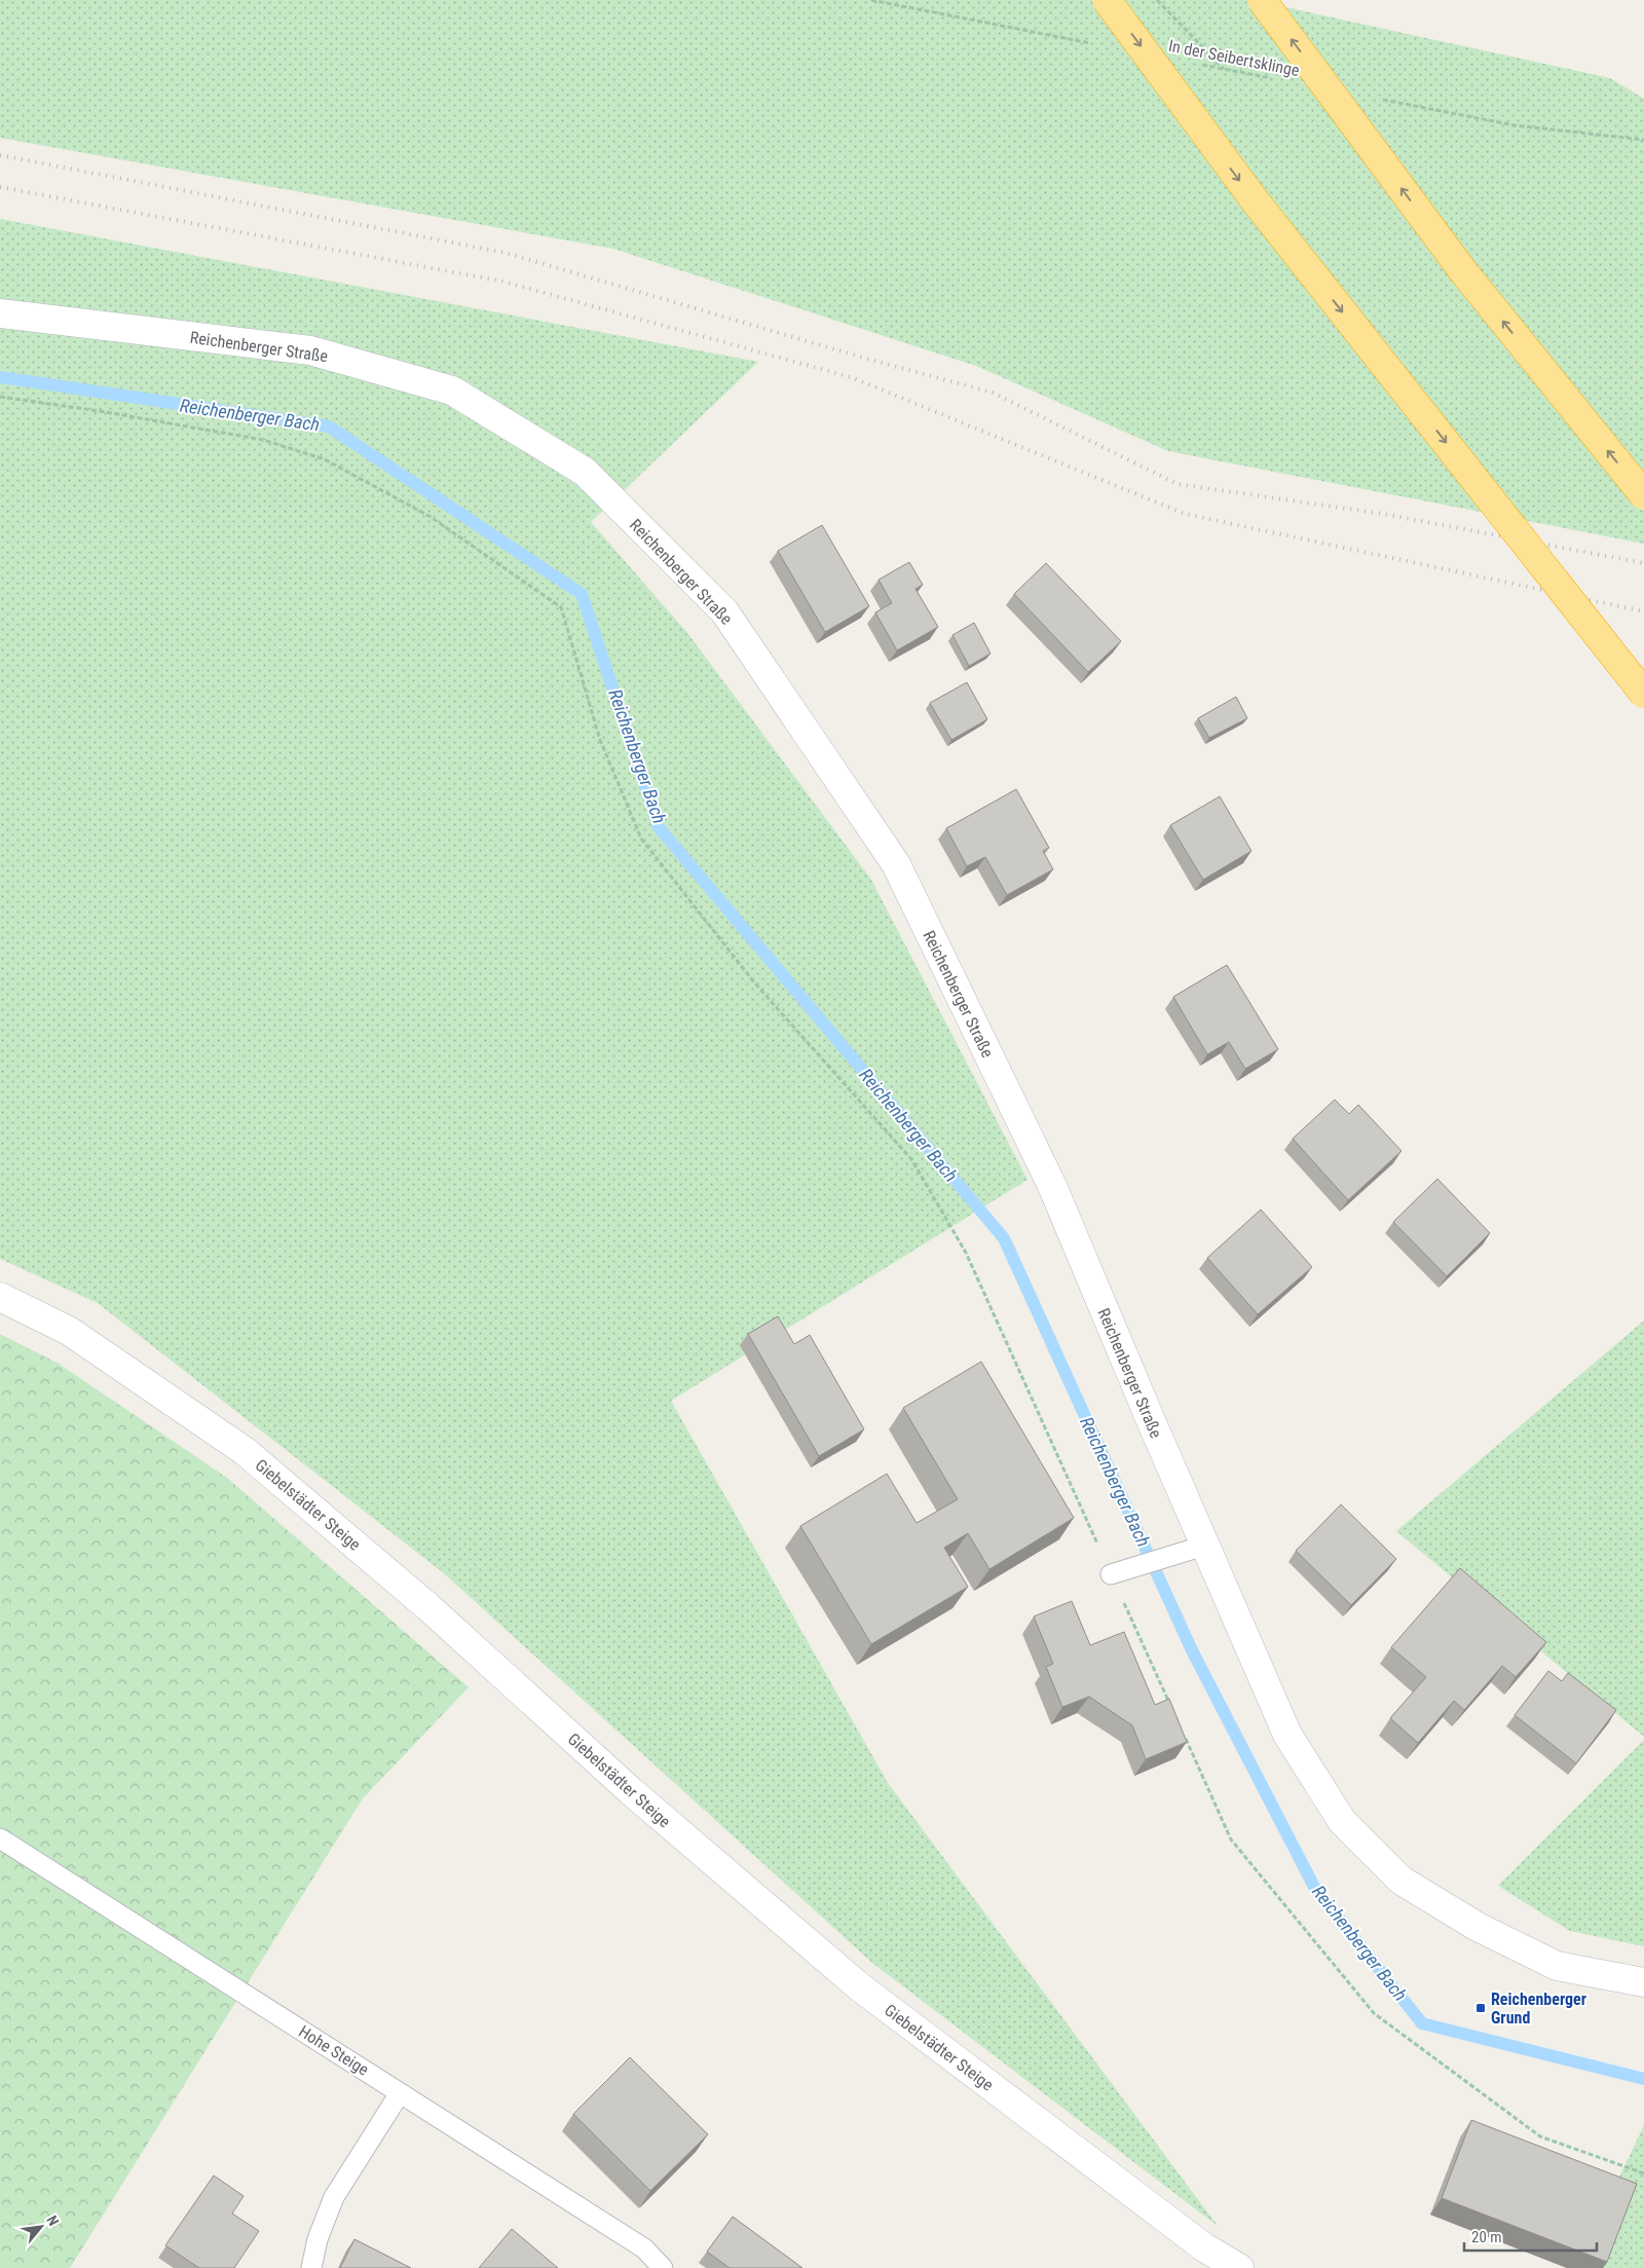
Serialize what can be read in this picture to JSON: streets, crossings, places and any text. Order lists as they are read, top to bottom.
{
  "streets": {
    "main road": ["Reichenberger Straße", "Giebelstädter Steige"],
    "lane": ["Hohe Steige"],
    "path": ["In der Seibertsklinge"]
  },
  "water": ["Reichenberger Bach"],
  "places": {
    "transit": ["Reichenberger Grund"]
  },
  "scale_bar": "20 m",
  "north": "top right"
}
